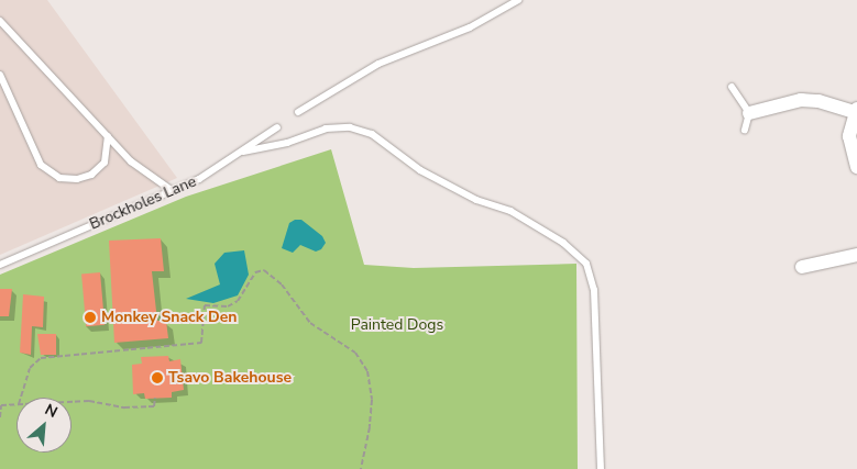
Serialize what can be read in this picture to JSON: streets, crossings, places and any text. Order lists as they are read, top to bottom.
{
  "streets": {
    "lane": ["Brockholes Lane"]
  },
  "parks": ["Painted Dogs"],
  "places": ["Monkey Snack Den", "Tsavo Bakehouse"],
  "north": "top right"
}
